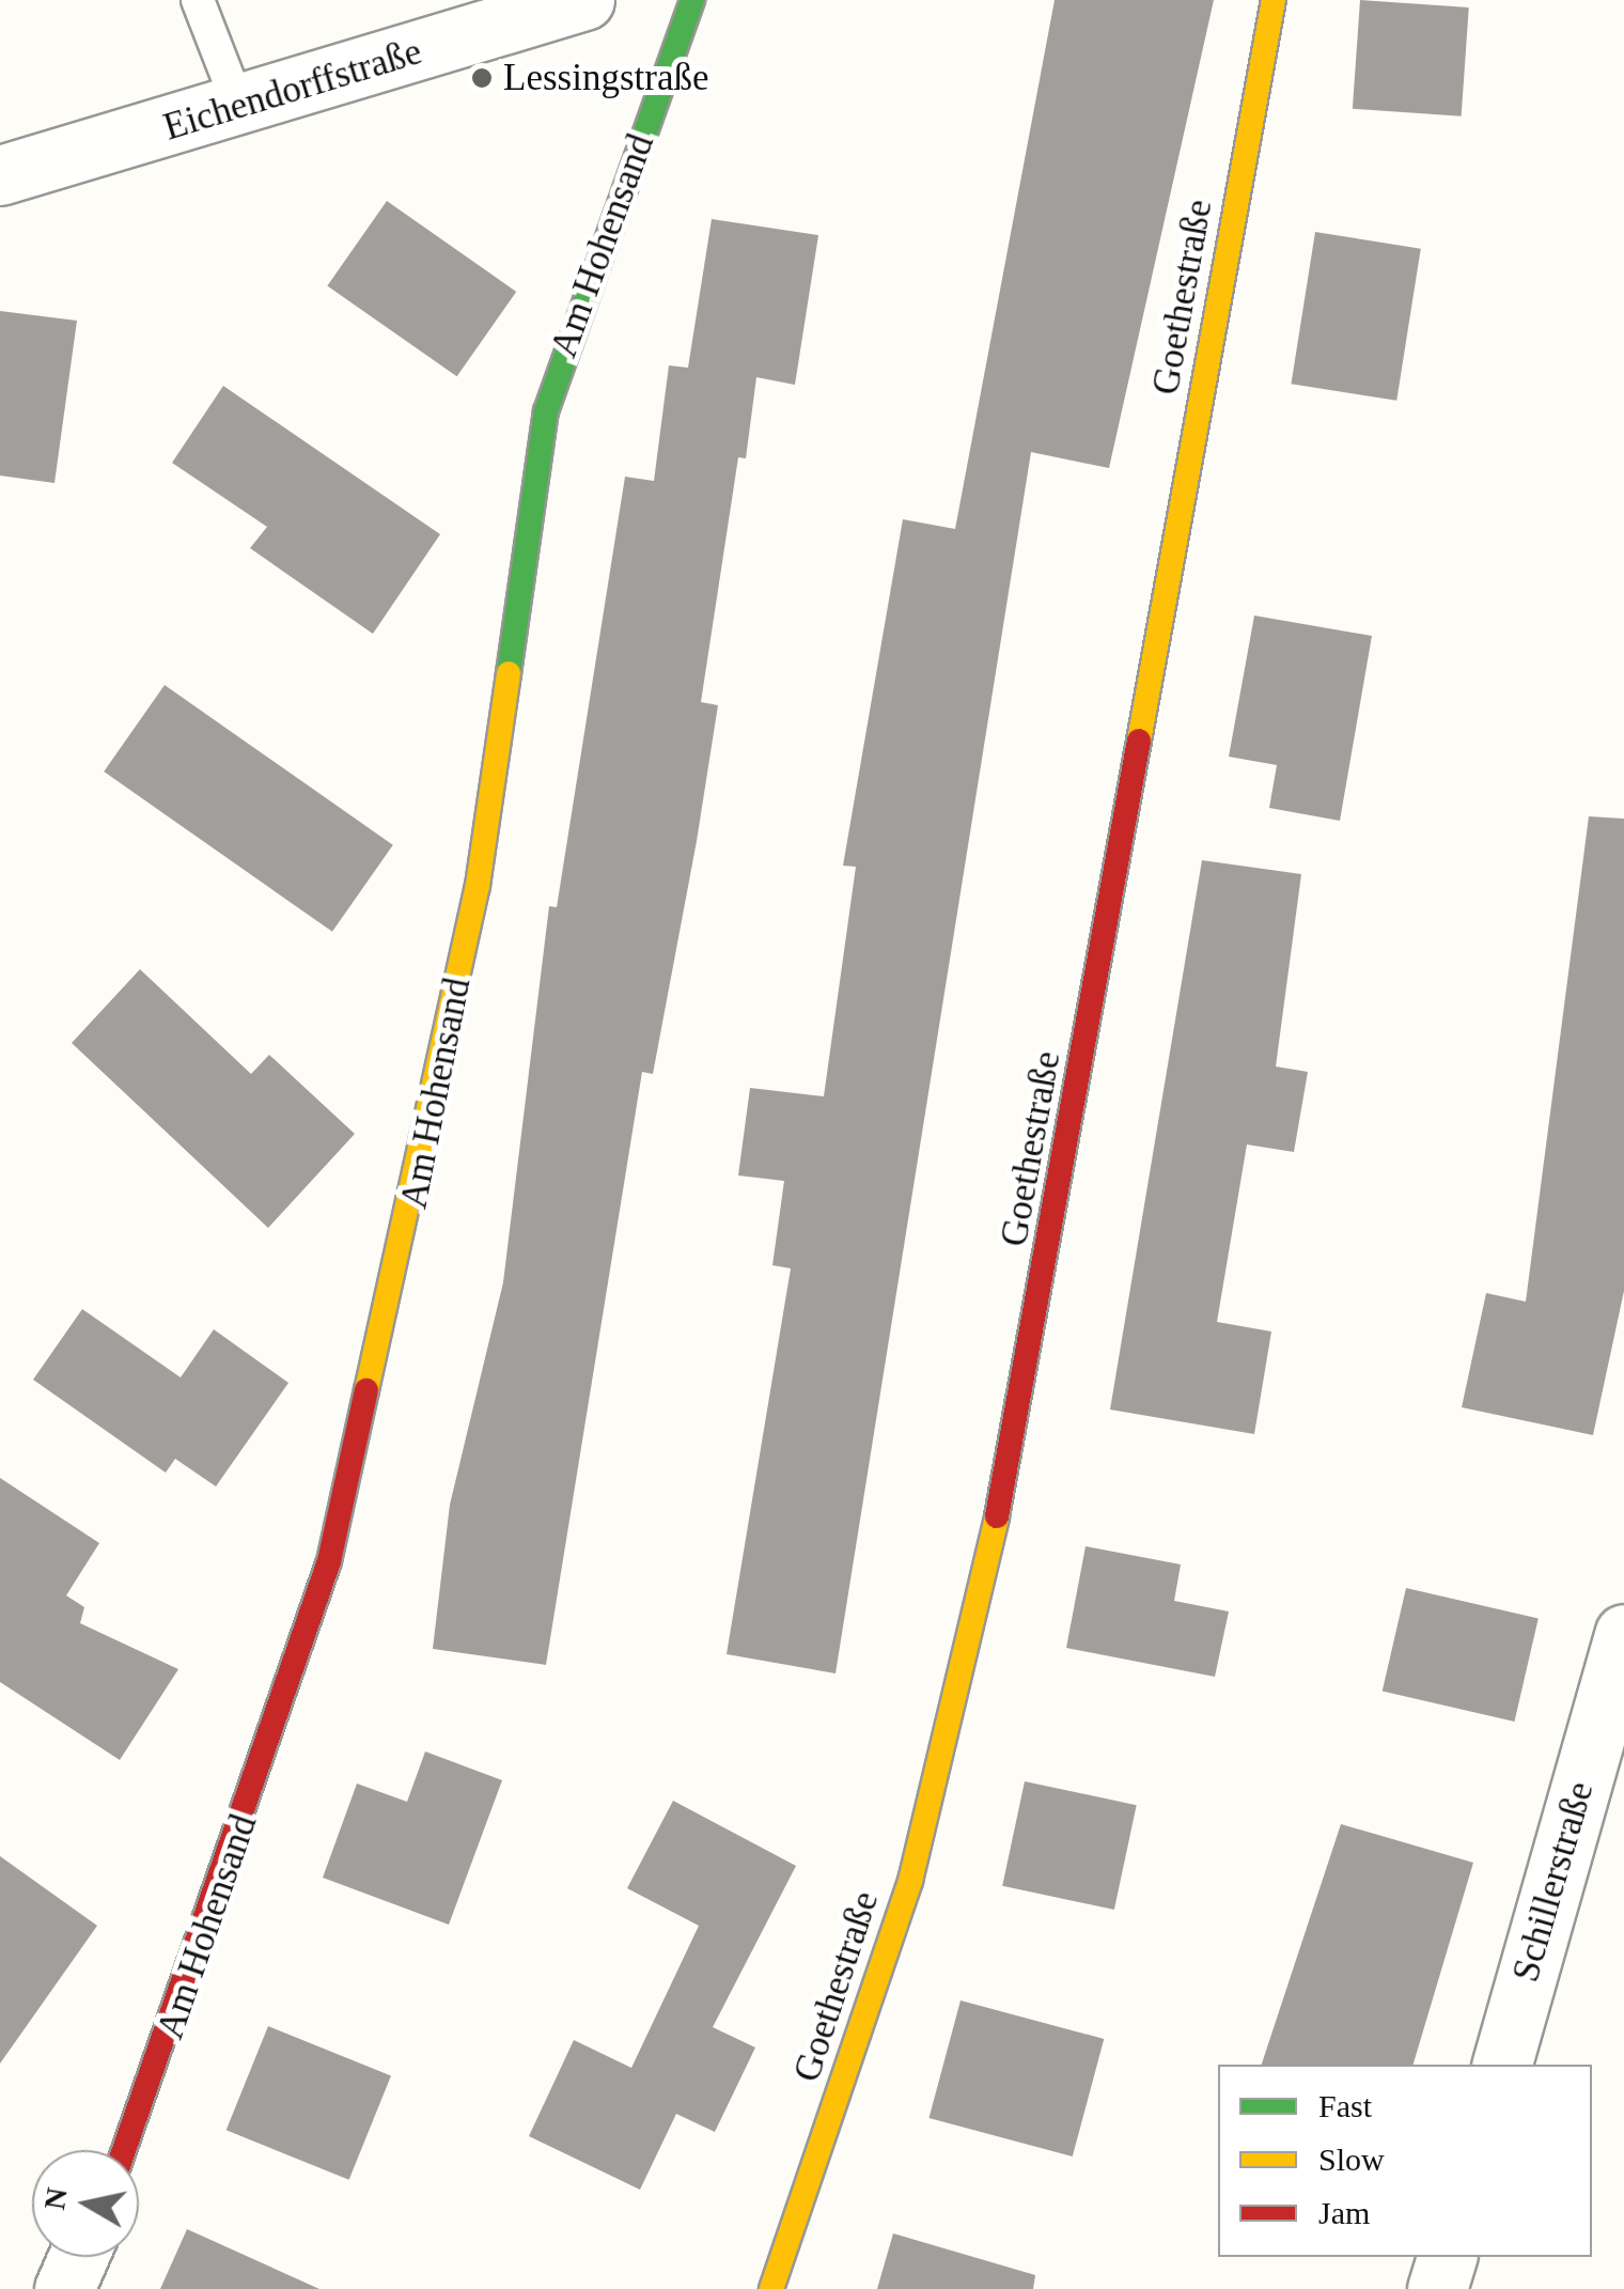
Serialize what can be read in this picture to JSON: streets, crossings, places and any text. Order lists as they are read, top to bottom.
{
  "streets": {
    "street": [
      "Eichendorffstraße",
      "Am Hohensand",
      "Goethestraße",
      "Schillerstraße"
    ]
  },
  "places": ["Lessingstraße"],
  "legend": ["Fast", "Slow", "Jam"],
  "north": "left"
}
